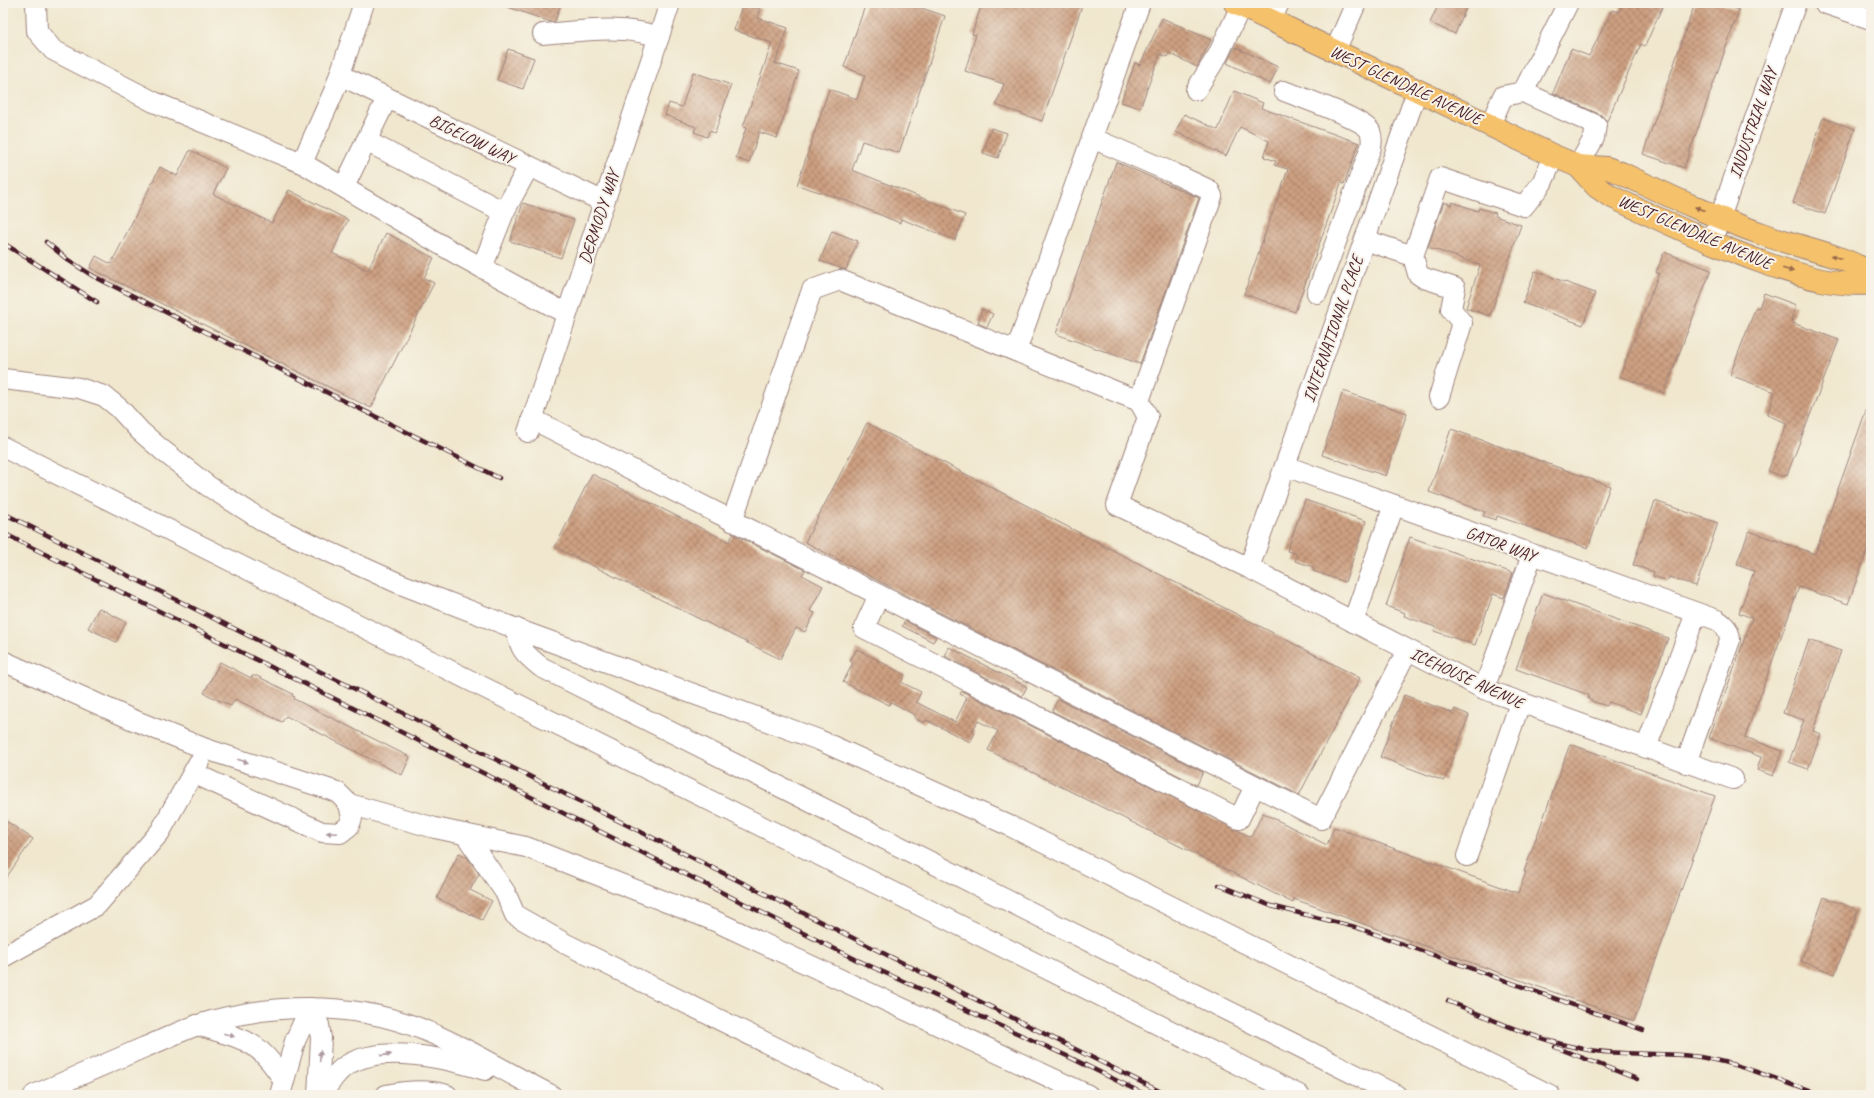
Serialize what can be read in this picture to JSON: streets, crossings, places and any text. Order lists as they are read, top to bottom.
{
  "streets": {
    "main road": ["WEST GLENDALE AVENUE"],
    "street": [
      "INDUSTRIAL WAY",
      "BIGELOW WAY",
      "DERMODY WAY",
      "INTERNATIONAL PLACE",
      "GATOR WAY",
      "ICEHOUSE AVENUE"
    ]
  },
  "crossings": [
    ["WEST GLENDALE AVENUE", "INDUSTRIAL WAY"],
    ["WEST GLENDALE AVENUE", "INTERNATIONAL PLACE"],
    ["BIGELOW WAY", "DERMODY WAY"],
    ["INTERNATIONAL PLACE", "GATOR WAY"],
    ["INTERNATIONAL PLACE", "ICEHOUSE AVENUE"],
    ["GATOR WAY", "ICEHOUSE AVENUE"]
  ]
}
